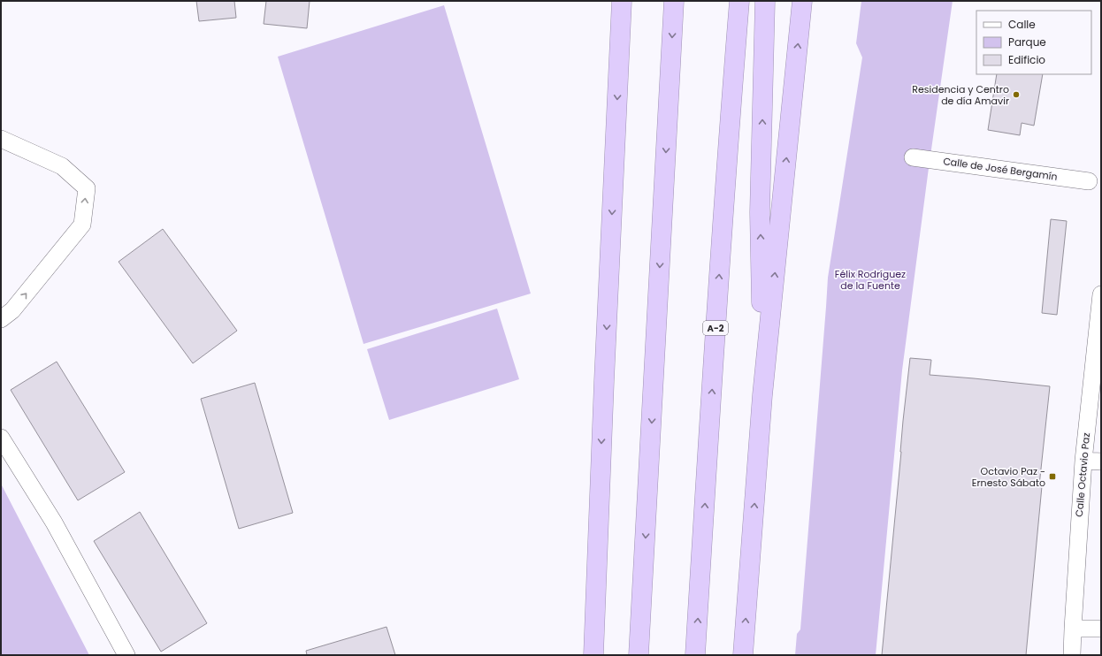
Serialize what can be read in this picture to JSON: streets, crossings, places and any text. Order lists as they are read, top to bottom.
{
  "streets": {
    "highway": ["A-2"],
    "street": ["Calle de José Bergamín", "Calle Octavio Paz"]
  },
  "parks": ["Félix Rodríguez de la Fuente"],
  "places": {
    "other": ["Residencia y Centro de día Amavir"],
    "transit": ["Octavio Paz - Ernesto Sábato"]
  },
  "legend": ["Calle", "Parque", "Edificio"]
}
